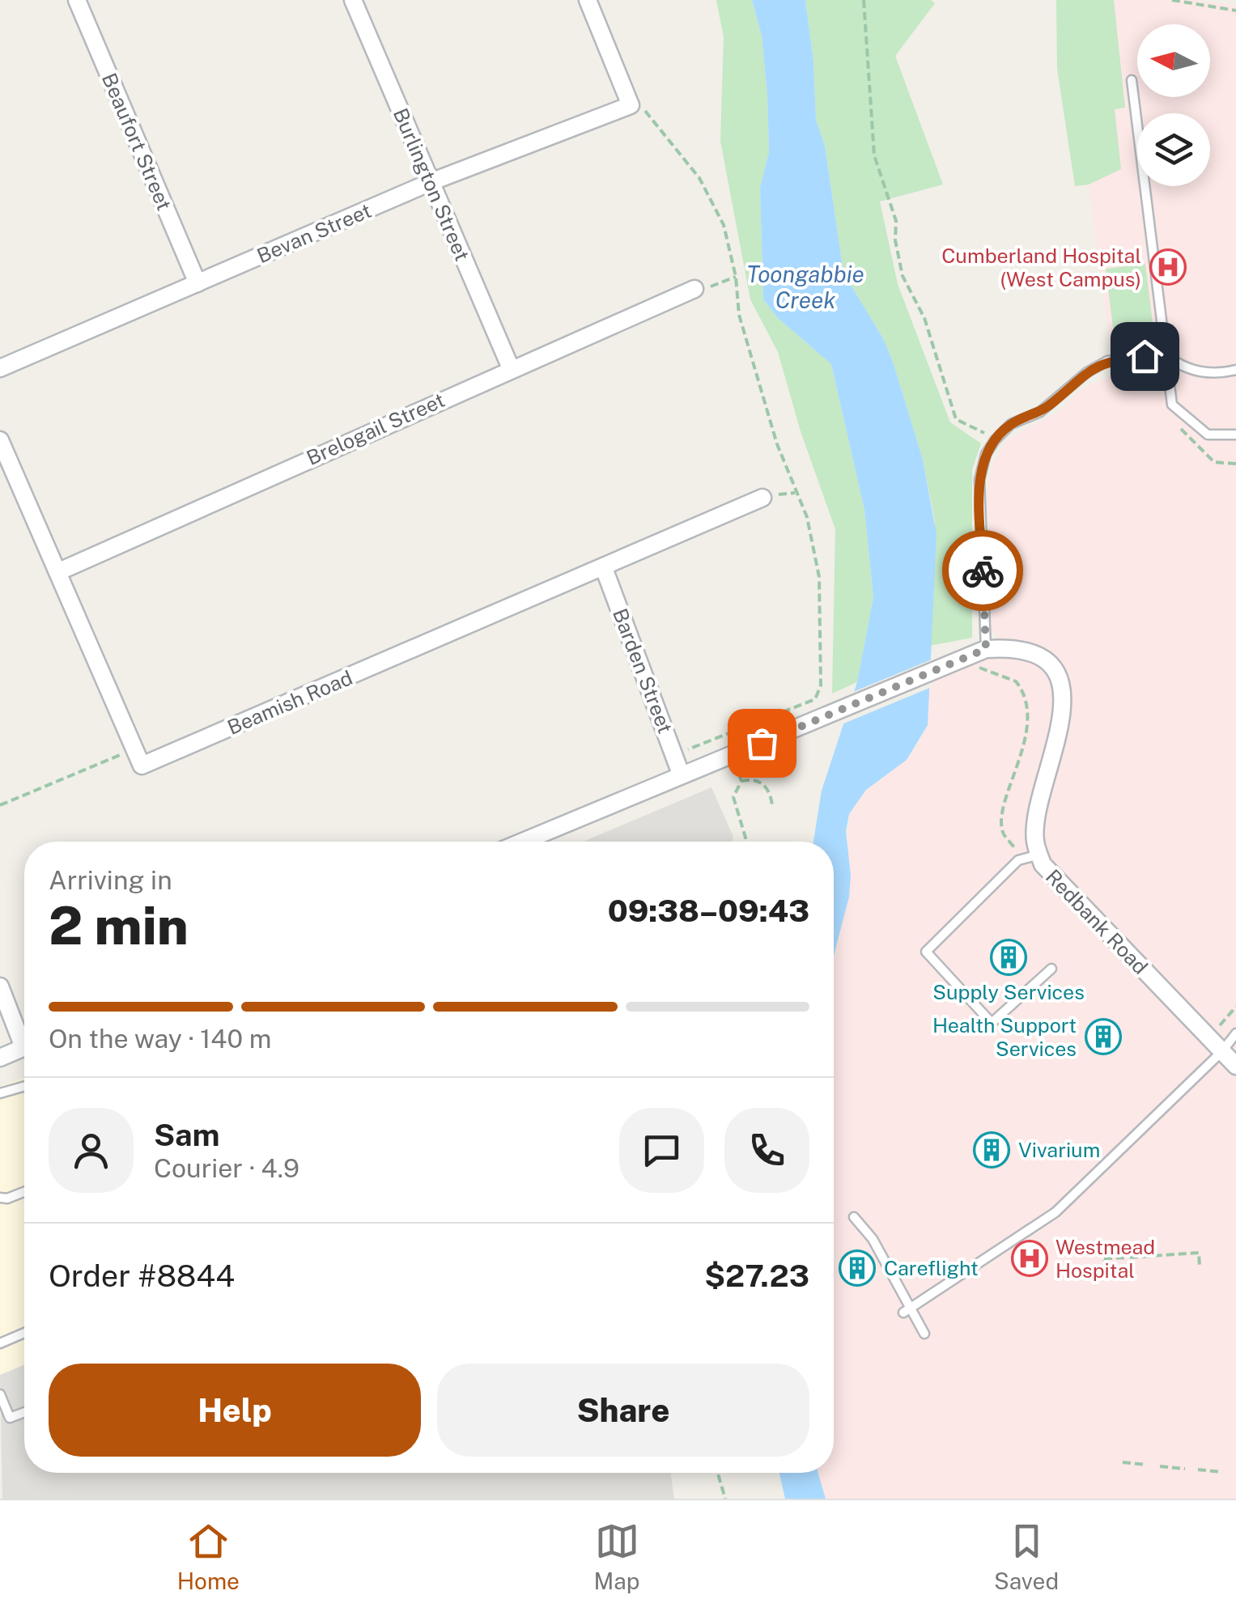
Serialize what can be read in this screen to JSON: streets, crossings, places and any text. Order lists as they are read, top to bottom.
{
  "streets": {
    "street": [
      "Beaufort Street",
      "Burlington Street",
      "Bevan Street",
      "Brelogail Street",
      "Barden Street",
      "Beamish Road",
      "Redbank Road"
    ]
  },
  "crossings": [
    ["Beaufort Street", "Bevan Street"],
    ["Burlington Street", "Bevan Street"],
    ["Burlington Street", "Brelogail Street"],
    ["Barden Street", "Beamish Road"],
    ["Barden Street", "Redbank Road"]
  ],
  "water": ["Toongabbie Creek"],
  "places": {
    "hospital": ["Cumberland Hospital (West Campus)", "Westmead Hospital"],
    "building": [
      "Supply Services",
      "Health Support Services",
      "Vivarium",
      "Careflight"
    ]
  },
  "north": "left",
  "page": {
    "heading": ["2 min", "Arriving in", "09:38–09:43"],
    "panel": [
      "Sam",
      "Courier · 4.9",
      "Order #8844",
      "$27.23"
    ],
    "bar": "On the way · 140 m",
    "buttons": ["Help", "Share"],
    "tabs": ["Home", "Map", "Saved"]
  }
}
